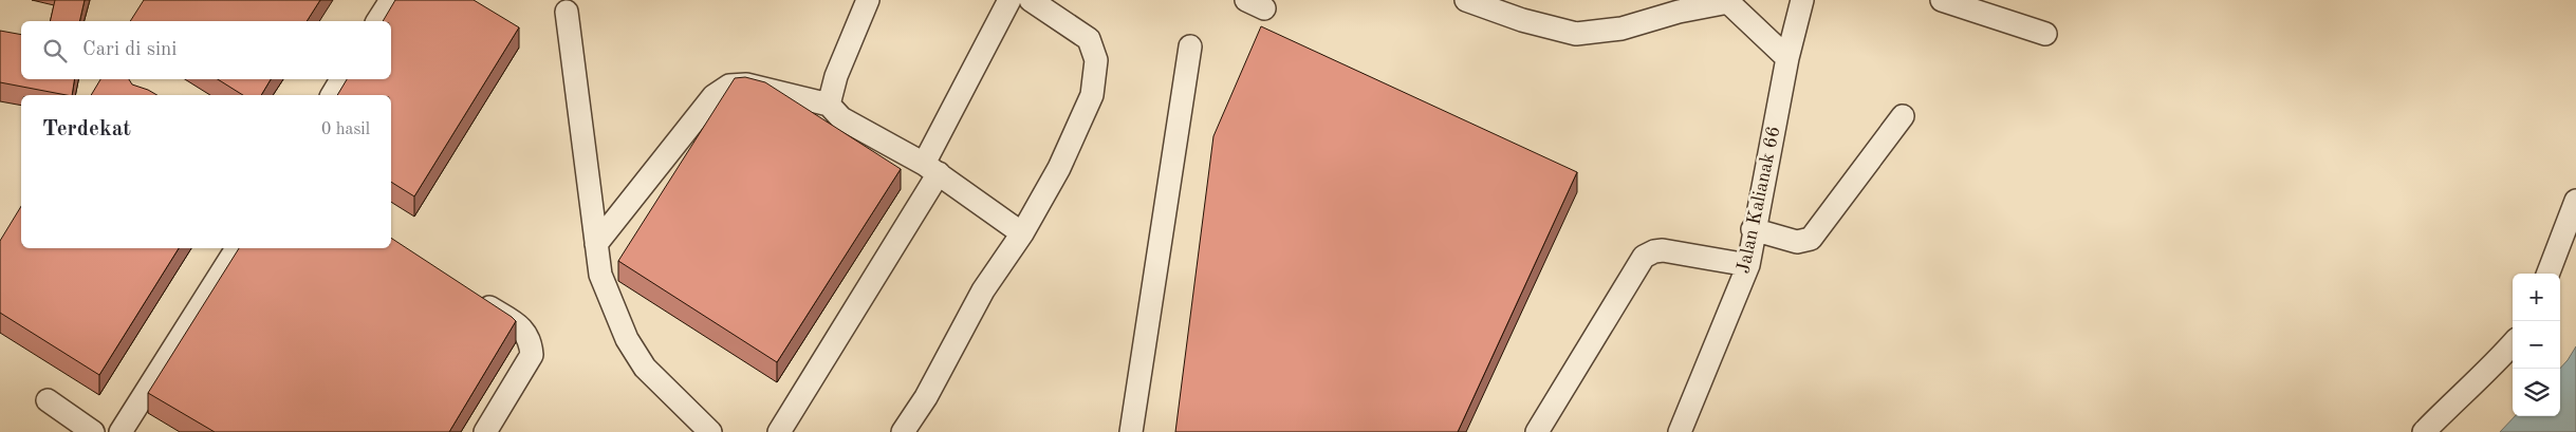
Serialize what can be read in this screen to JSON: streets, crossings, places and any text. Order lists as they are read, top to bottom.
{
  "streets": {
    "lane": ["Jalan Kalianak 66"]
  },
  "page": {
    "search": "Cari di sini",
    "heading": ["Terdekat", "0 hasil"],
    "map_buttons": ["+", "−"]
  }
}
